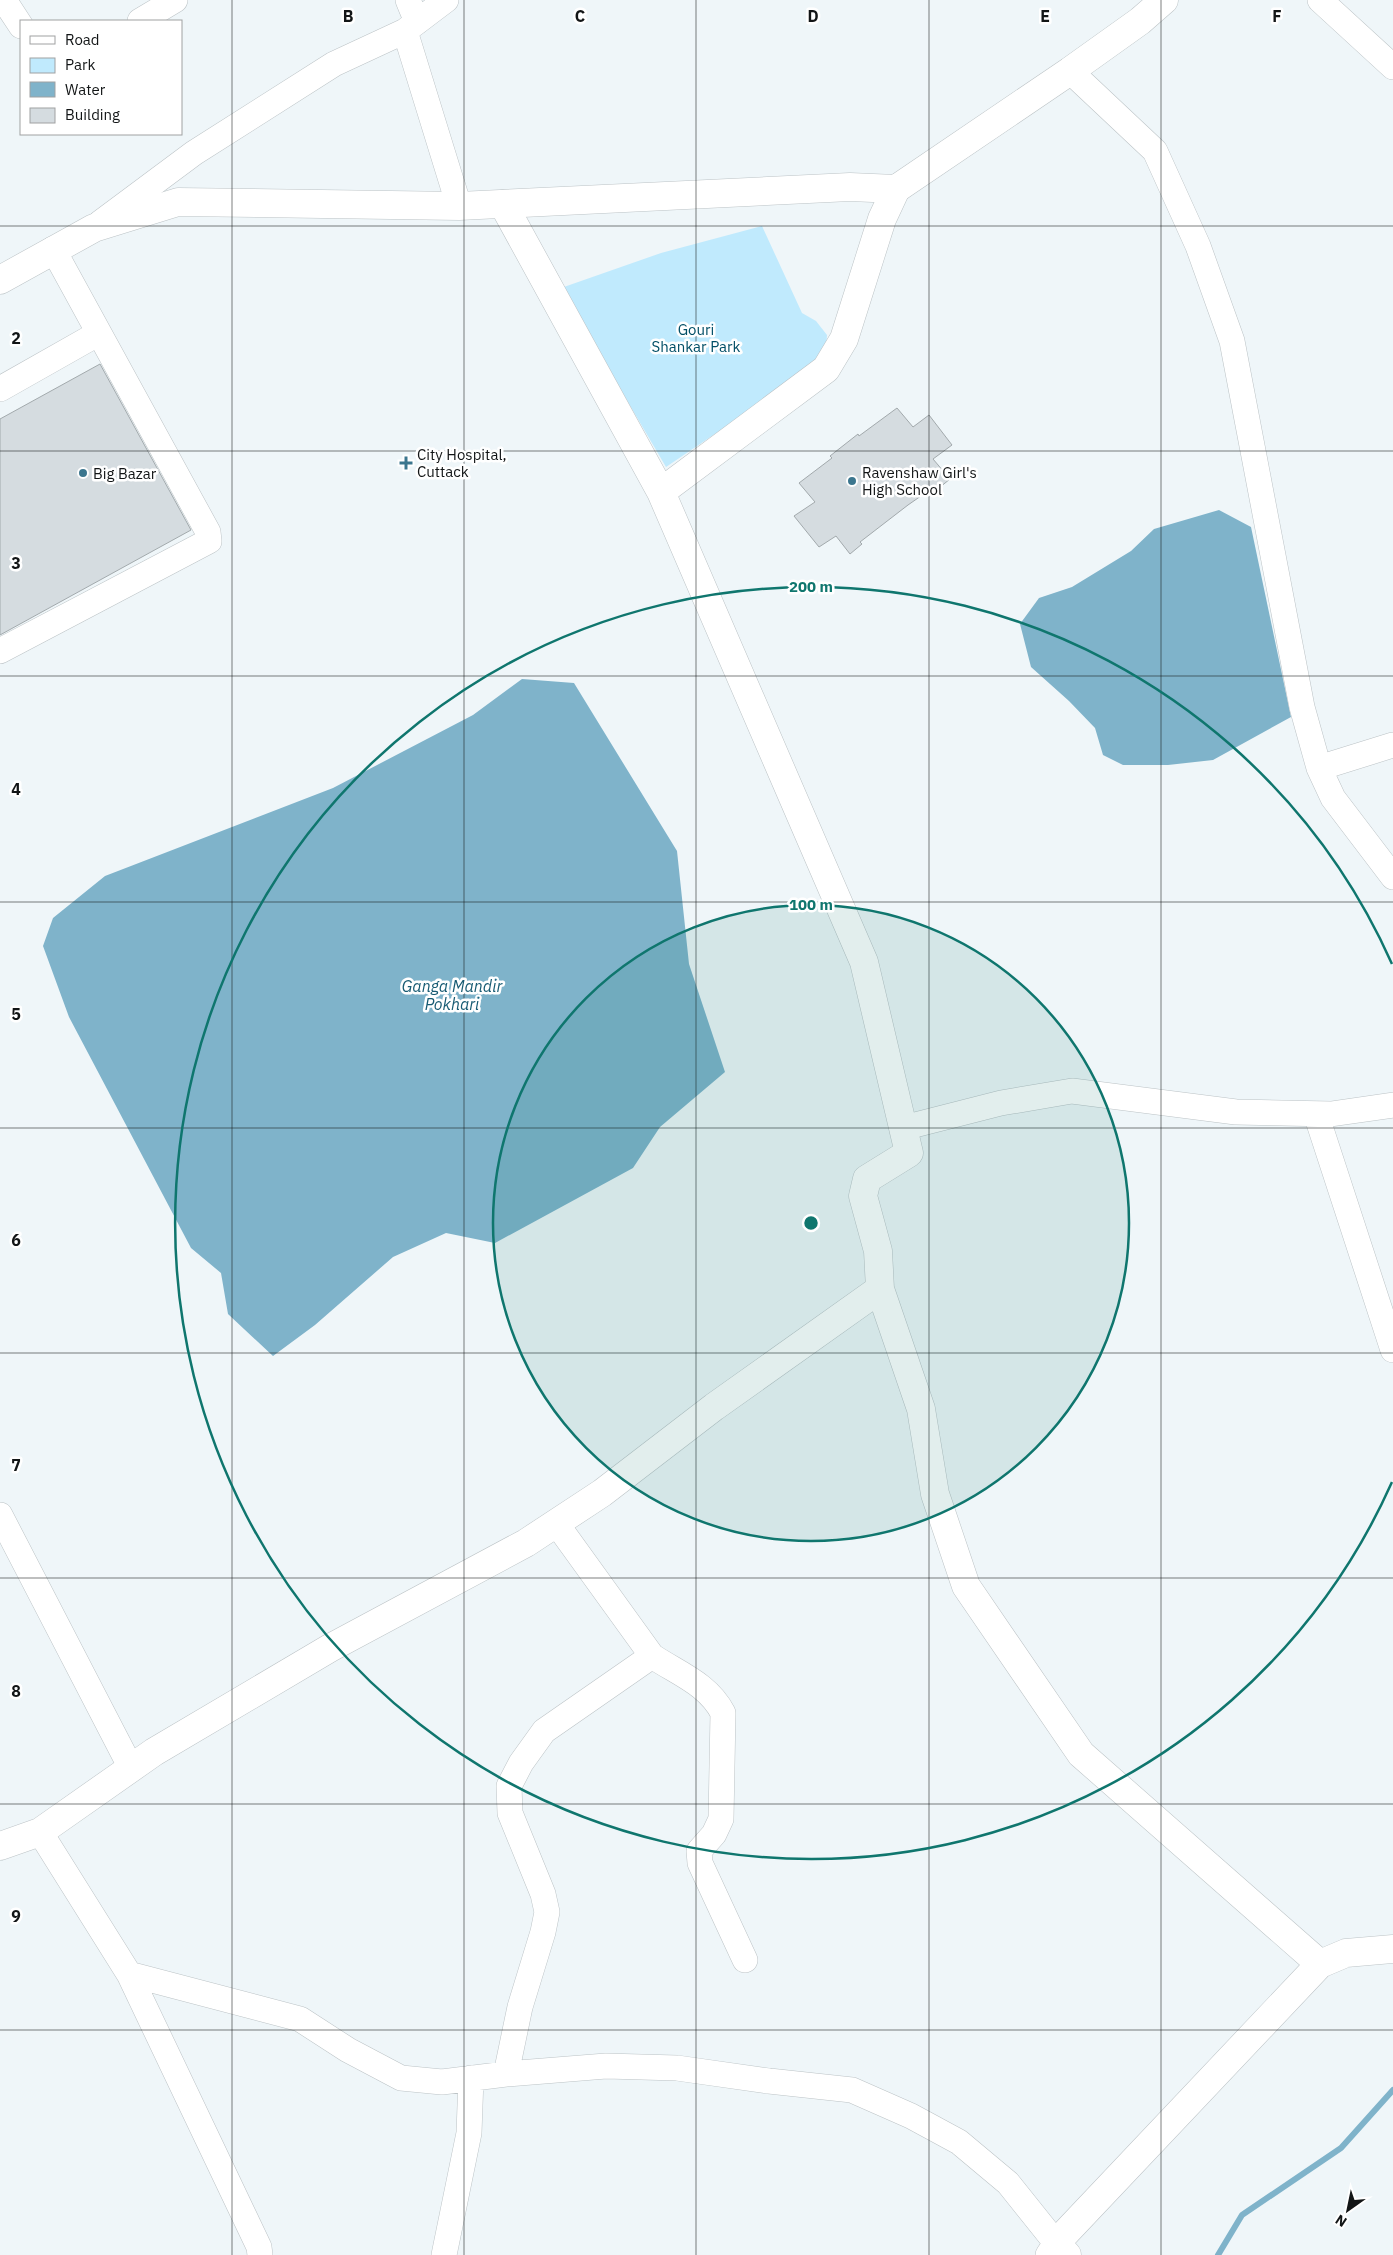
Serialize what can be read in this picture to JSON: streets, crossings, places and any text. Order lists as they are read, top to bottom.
{
  "water": ["Ganga Mandir Pokhari"],
  "parks": ["Gouri Shankar Park"],
  "places": {
    "health": ["City Hospital, Cuttack"],
    "other": ["Big Bazar", "Ravenshaw Girl's High School"]
  },
  "legend": [
    "Road",
    "Park",
    "Water",
    "Building"
  ],
  "north": "bottom left",
  "grid": {
    "columns": [
      "B",
      "C",
      "D",
      "E",
      "F"
    ],
    "rows": [
      "2",
      "3",
      "4",
      "5",
      "6",
      "7",
      "8",
      "9"
    ]
  },
  "rings": ["200 m", "100 m"]
}
